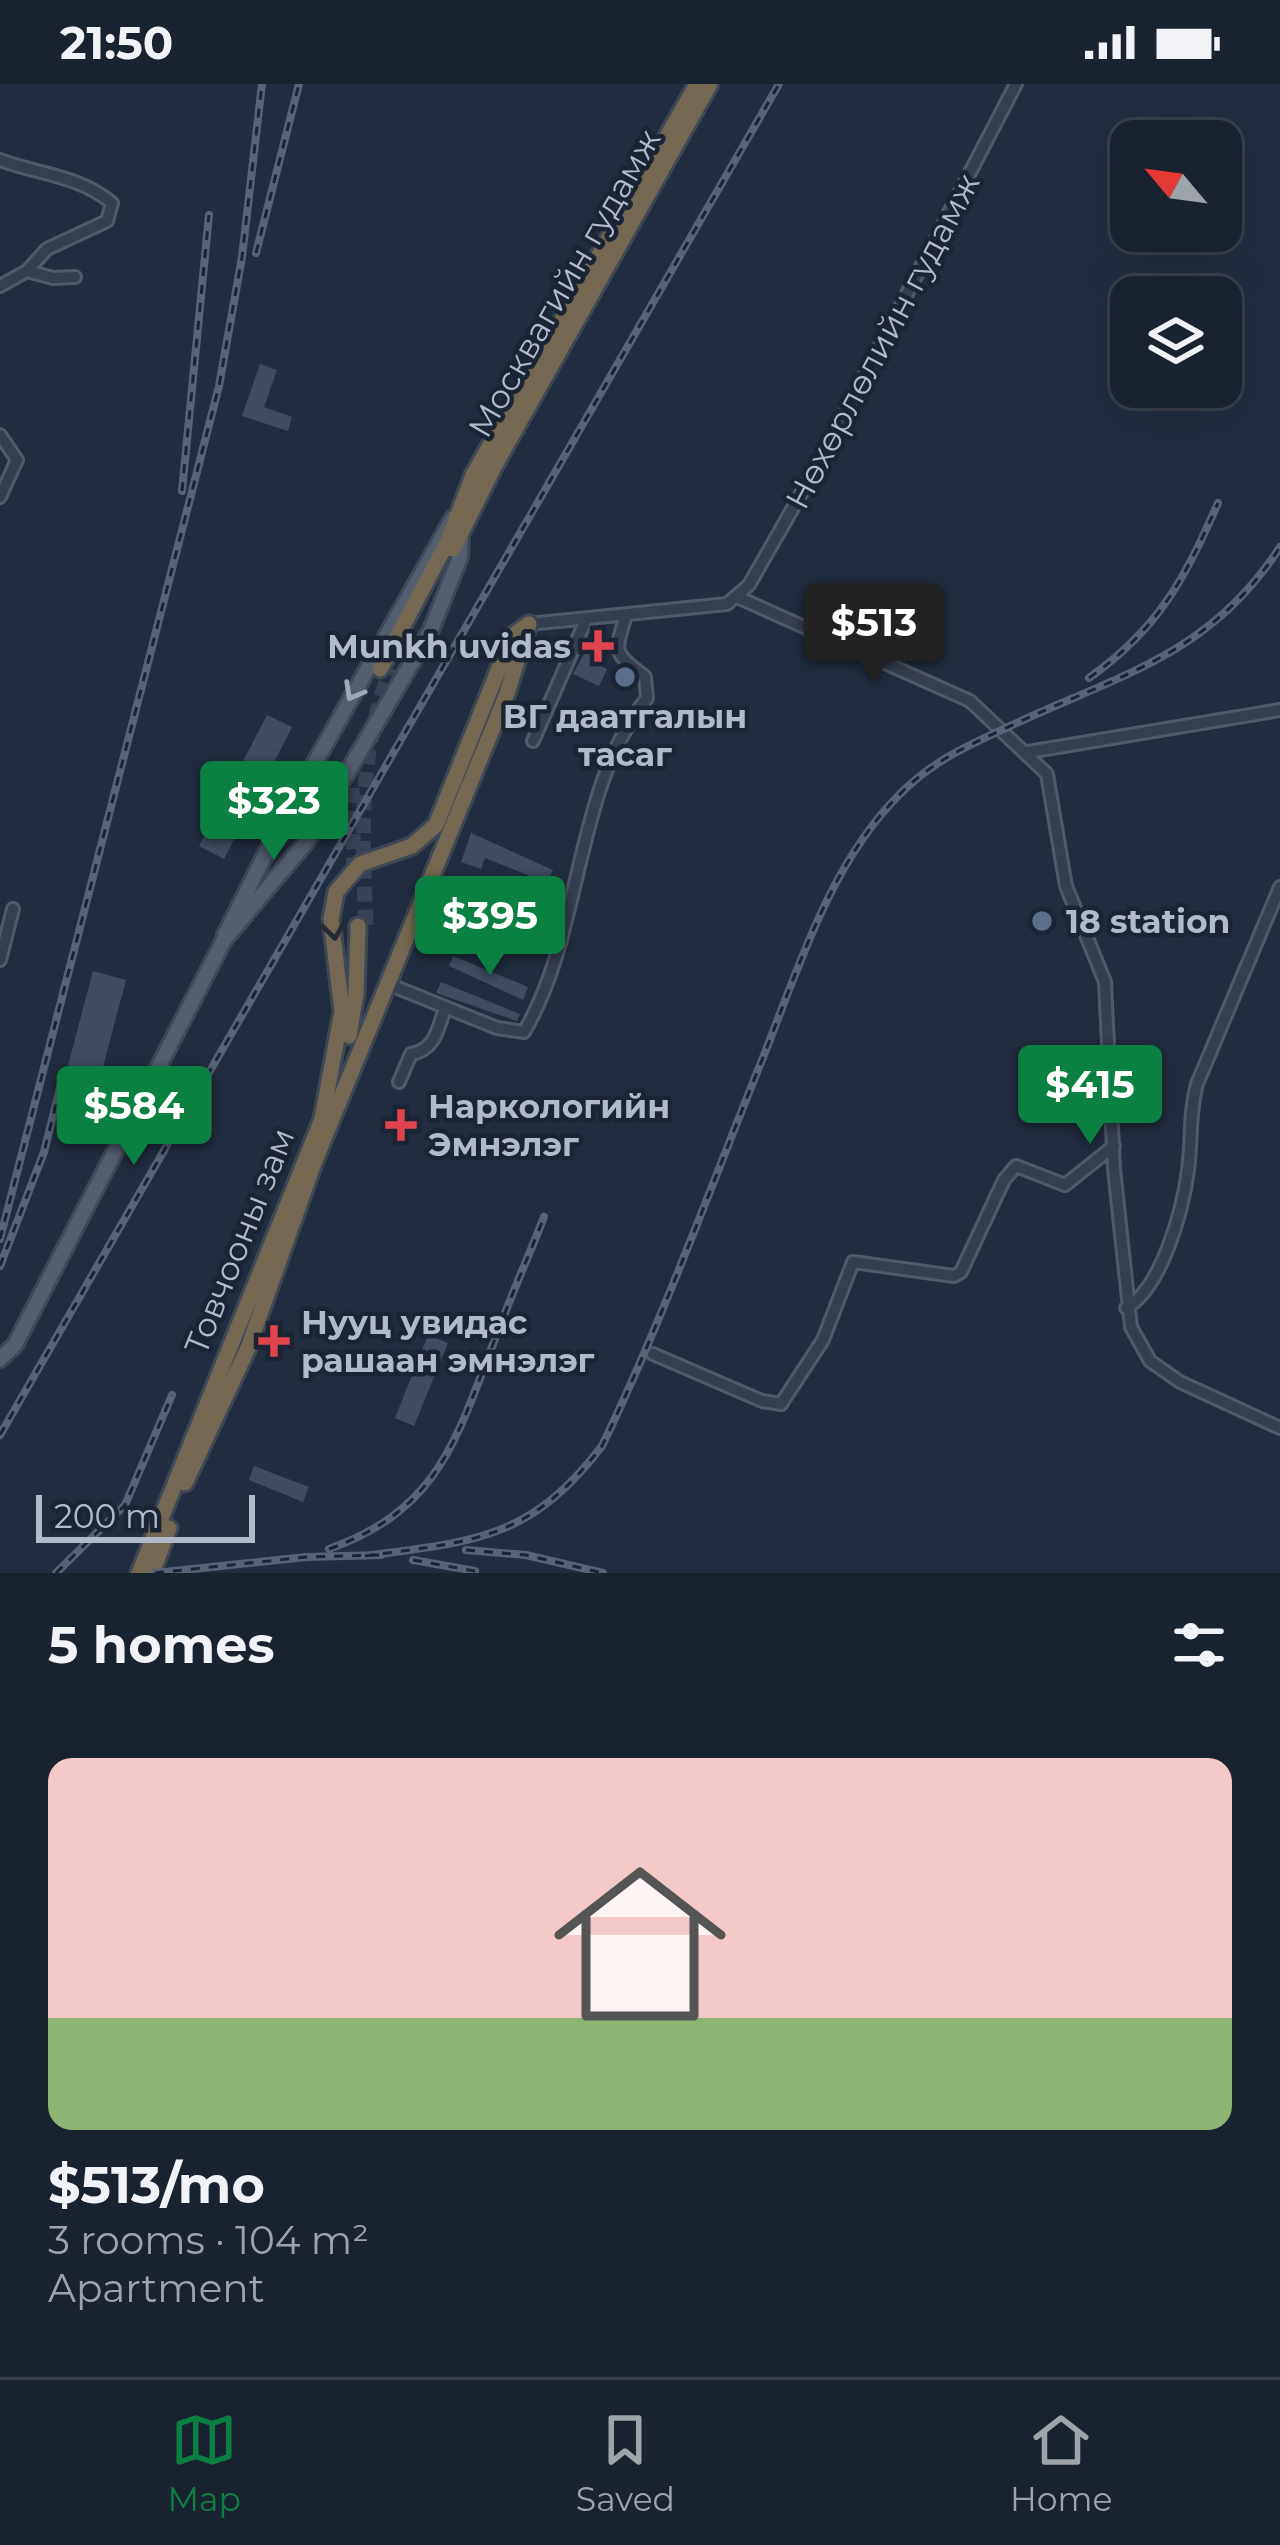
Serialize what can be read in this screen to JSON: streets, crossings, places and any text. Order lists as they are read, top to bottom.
{
  "streets": {
    "highway": ["Москвагийн гудамж", "Товчооны зам"],
    "street": ["Нөхөрлөлийн гудамж"]
  },
  "places": {
    "health": ["Munkh uvidas", "Наркологийн Эмнэлэг", "Нууц увидас рашаан эмнэлэг"],
    "other": ["ВГ даатгалын тасаг", "18 station"]
  },
  "scale_bar": "200 m",
  "north": "top left",
  "page": {
    "status": "21:50",
    "price": [
      "$513",
      "$323",
      "$395",
      "$415",
      "$584"
    ],
    "scale": "200 m",
    "heading": "5 homes",
    "list": [
      {
        "name": "$513/mo",
        "note": "3 rooms · 104 m² · Apartment"
      }
    ],
    "tabs": ["Map", "Saved", "Home"]
  }
}
